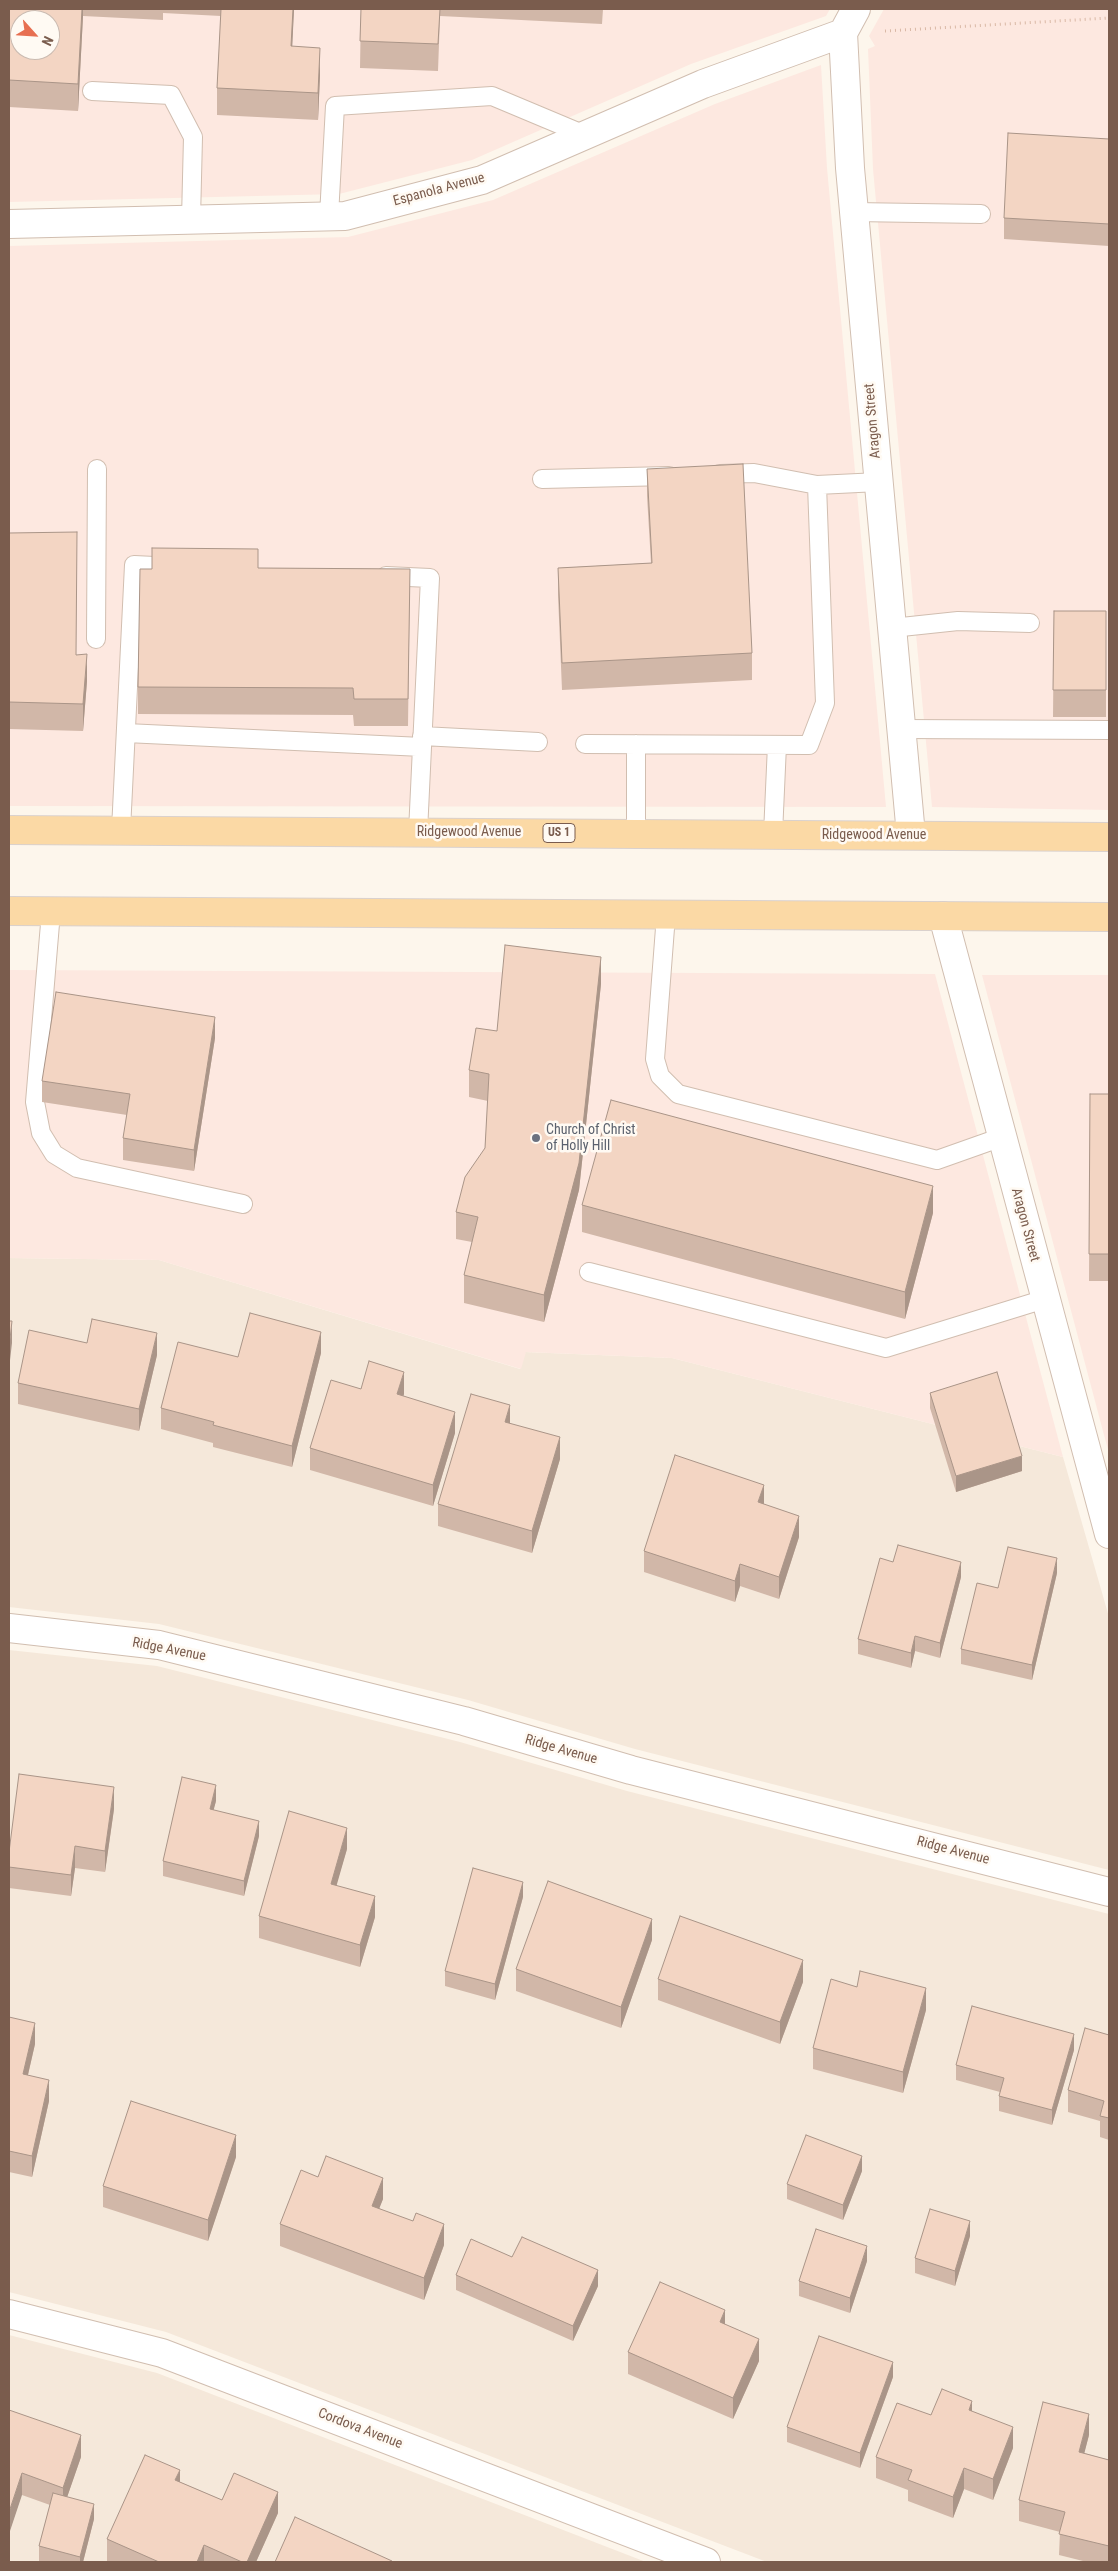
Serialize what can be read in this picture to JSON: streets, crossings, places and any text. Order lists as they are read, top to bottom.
{
  "streets": {
    "main road": ["Ridgewood Avenue", "US 1"],
    "street": [
      "Espanola Avenue",
      "Aragon Street",
      "Ridge Avenue",
      "Cordova Avenue"
    ]
  },
  "crossings": [
    ["Espanola Avenue", "Aragon Street"],
    ["Aragon Street", "Ridgewood Avenue"]
  ],
  "places": ["Church of Christ of Holly Hill"],
  "north": "bottom right"
}
